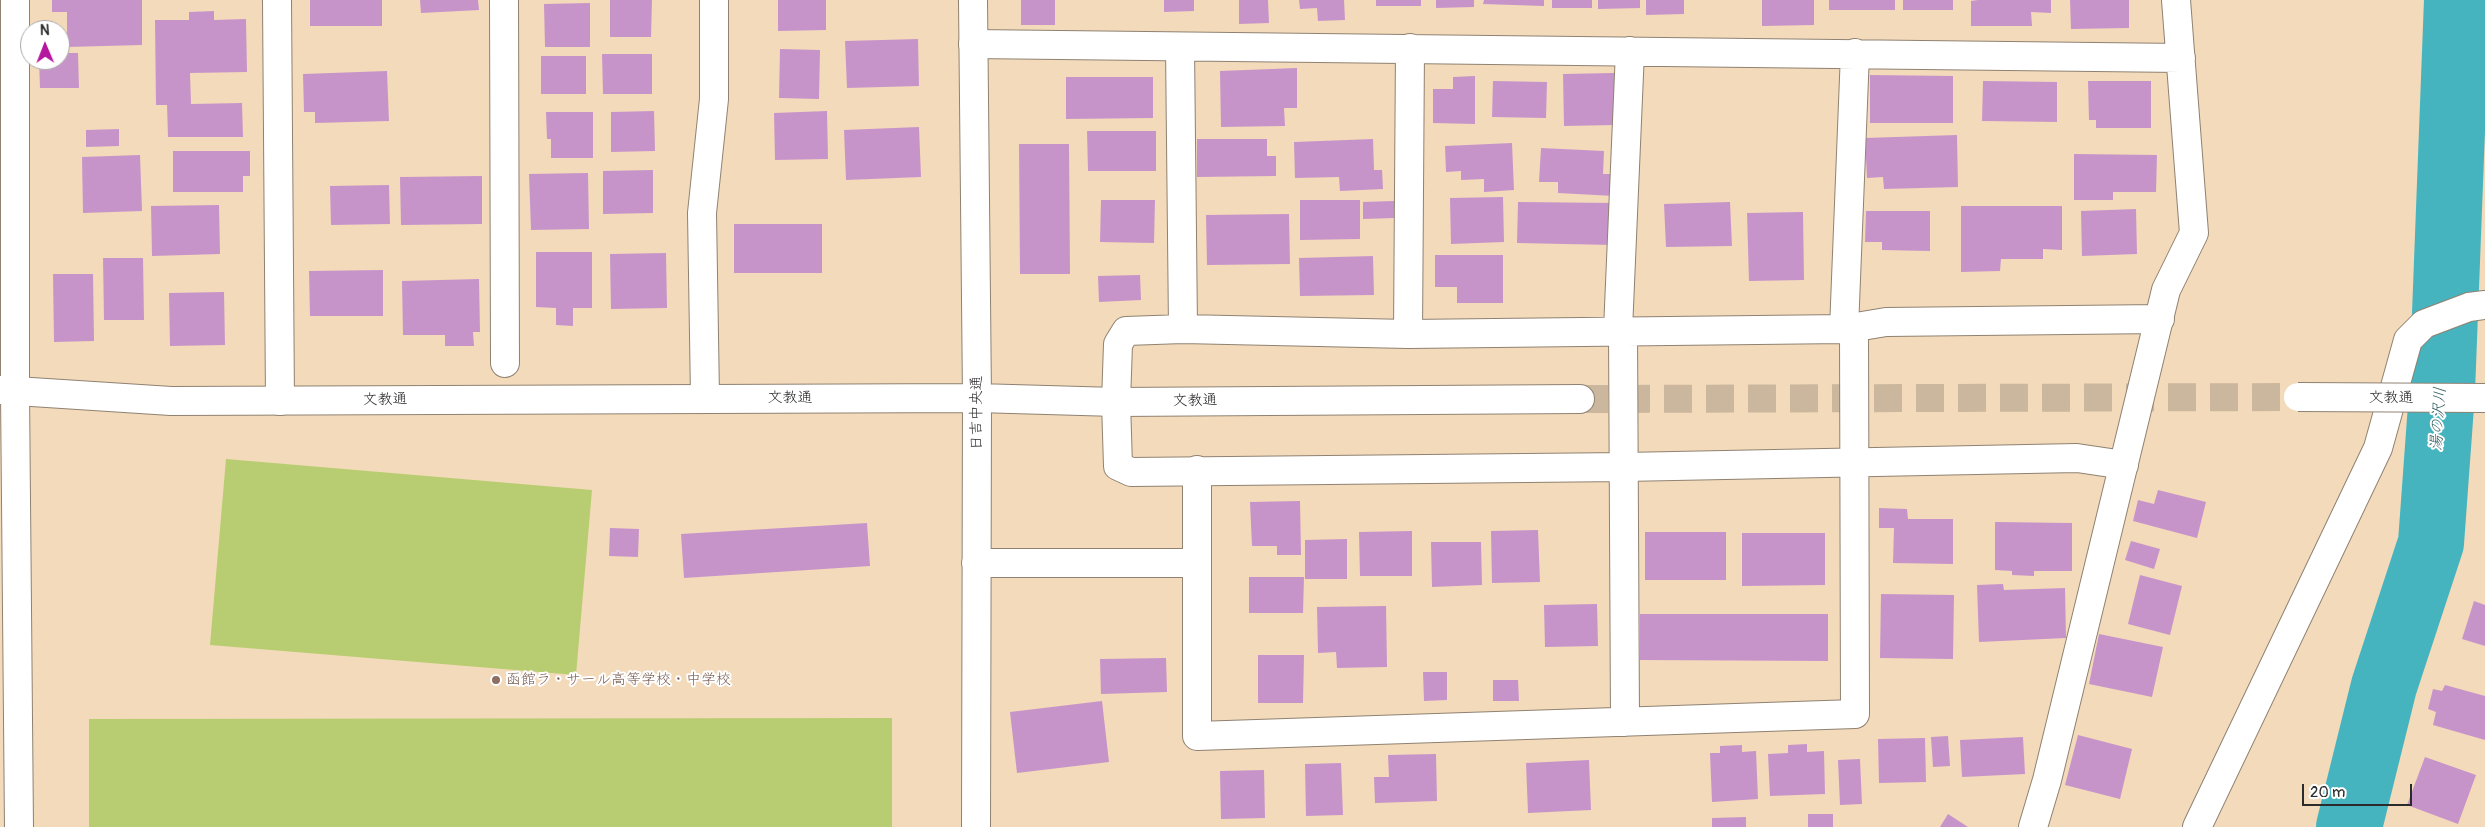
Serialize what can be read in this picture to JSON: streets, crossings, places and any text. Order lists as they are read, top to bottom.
{
  "streets": {
    "street": ["文教通", "日吉中央通"]
  },
  "crossings": [
    ["文教通", "日吉中央通"]
  ],
  "water": ["湯の沢川"],
  "places": ["函館ラ・サール高等学校・中学校"],
  "scale_bar": "20 m",
  "north": "top"
}
